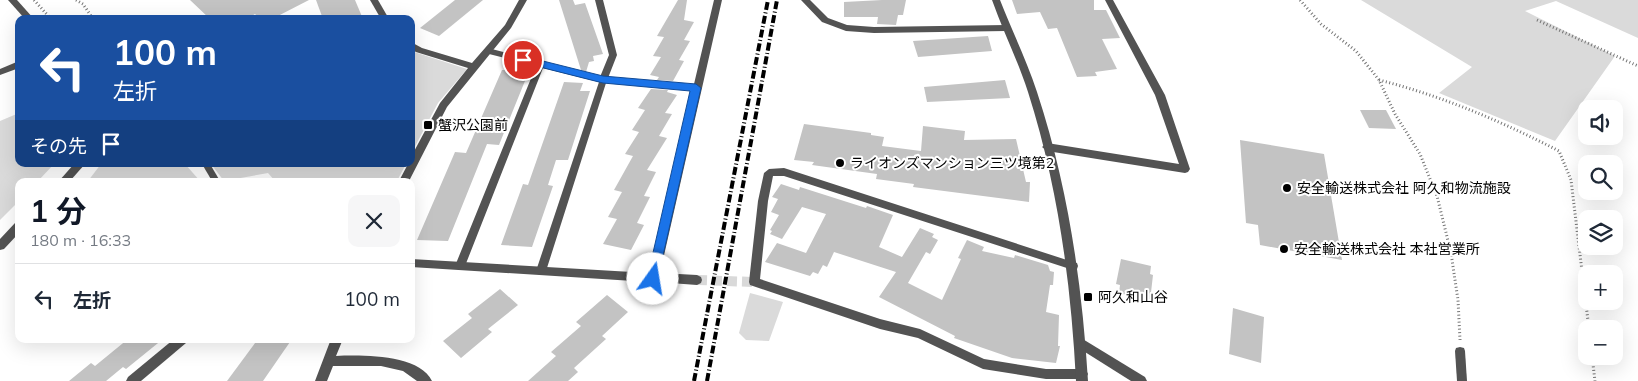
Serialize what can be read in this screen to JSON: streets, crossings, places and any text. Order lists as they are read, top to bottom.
{
  "places": {
    "transit": ["蟹沢公園前", "阿久和山谷"],
    "other": ["ライオンズマンション三ツ境第2", "安全輸送株式会社 阿久和物流施設", "安全輸送株式会社 本社営業所"]
  },
  "page": {
    "turn": ["100 m", "左折"],
    "map_buttons": ["+", "−"],
    "then": "その先",
    "heading": ["1 分", "180 m · 16:33"],
    "list": [
      {
        "name": "左折",
        "value": "100 m"
      }
    ]
  }
}
